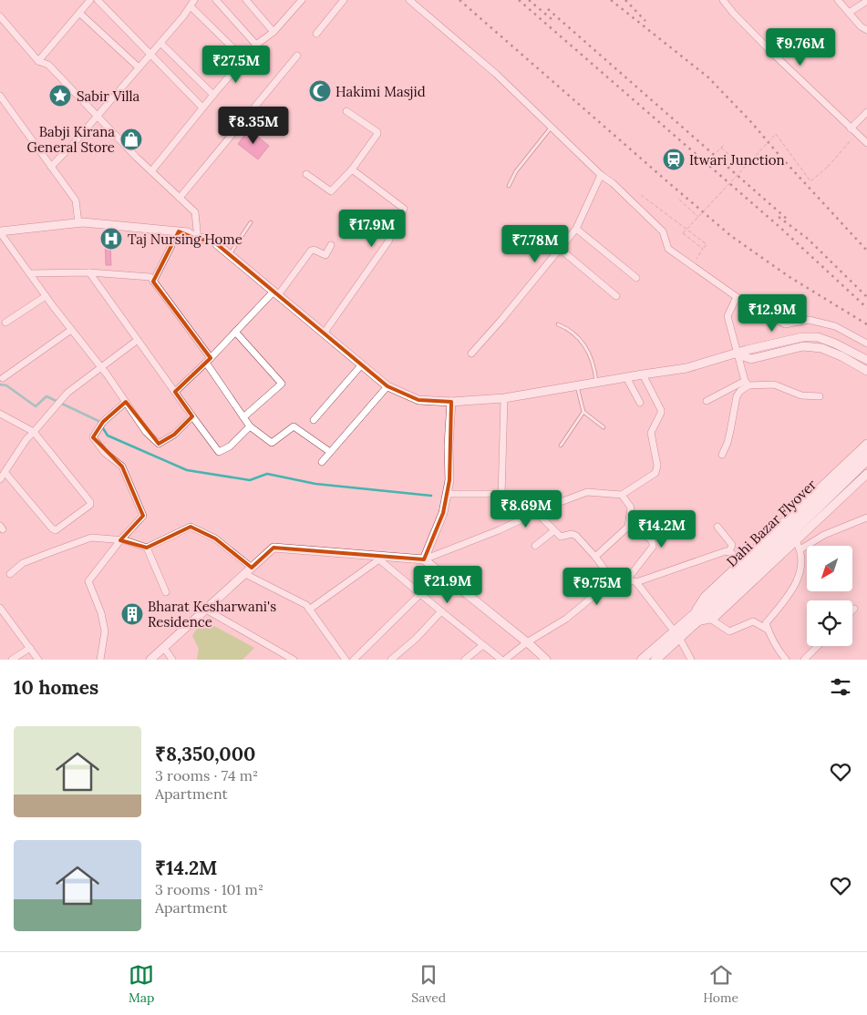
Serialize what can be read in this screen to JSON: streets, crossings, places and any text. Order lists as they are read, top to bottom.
{
  "streets": {
    "main road": ["Dahi Bazar Flyover"]
  },
  "places": {
    "mosque": ["Hakimi Masjid"],
    "place": ["Sabir Villa"],
    "shop": ["Babji Kirana General Store"],
    "station": ["Itwari Junction"],
    "hospital": ["Taj Nursing Home"],
    "building": ["Bharat Kesharwani's Residence"]
  },
  "north": "bottom left",
  "page": {
    "price": [
      "₹9.76M",
      "₹27.5M",
      "₹8.35M",
      "₹17.9M",
      "₹7.78M",
      "₹12.9M",
      "₹8.69M",
      "₹14.2M",
      "₹21.9M",
      "₹9.75M"
    ],
    "heading": "10 homes",
    "list": [
      {
        "name": "₹8,350,000",
        "note": "3 rooms · 74 m² · Apartment"
      },
      {
        "name": "₹14.2M",
        "note": "3 rooms · 101 m² · Apartment"
      }
    ],
    "tabs": ["Map", "Saved", "Home"]
  }
}
